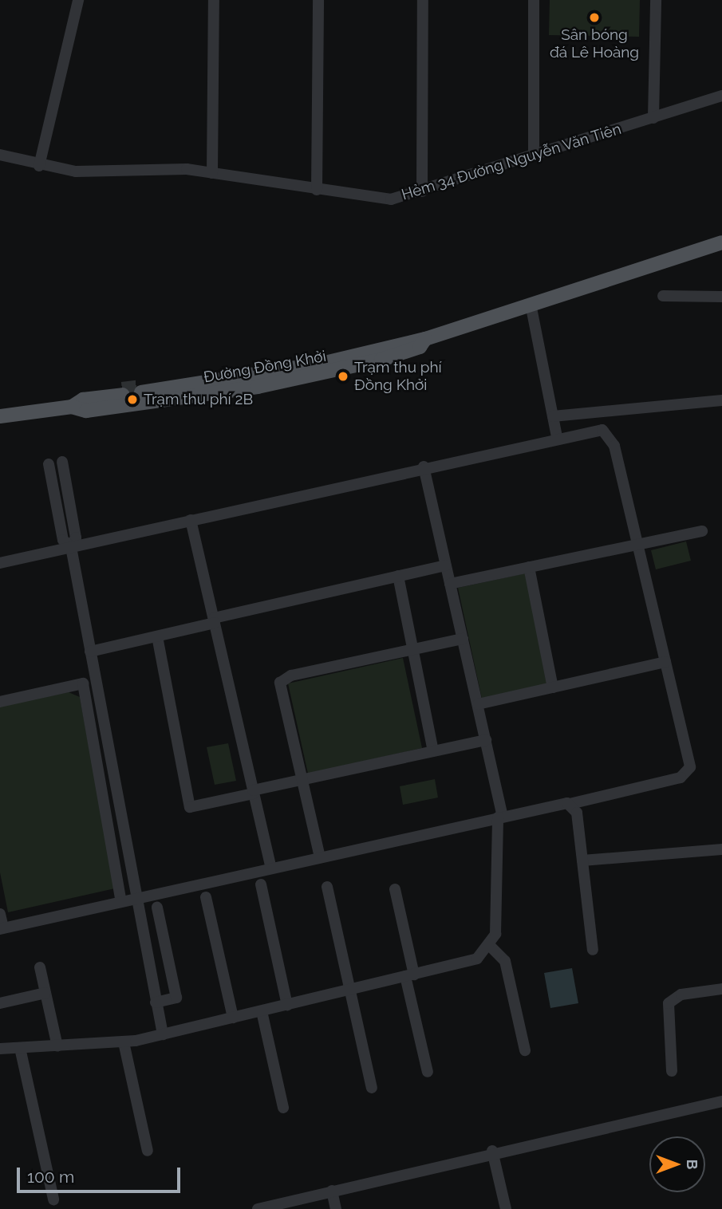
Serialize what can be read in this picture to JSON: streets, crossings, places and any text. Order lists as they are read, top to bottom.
{
  "streets": {
    "main road": ["Đường Đồng Khởi"],
    "street": ["Hẻm 34 Đường Nguyễn Văn Tiên"]
  },
  "places": ["Sân bóng đá Lê Hoàng", "Trạm thu phí Đồng Khởi", "Trạm thu phí 2B"],
  "scale_bar": "100 m",
  "north": "right"
}
